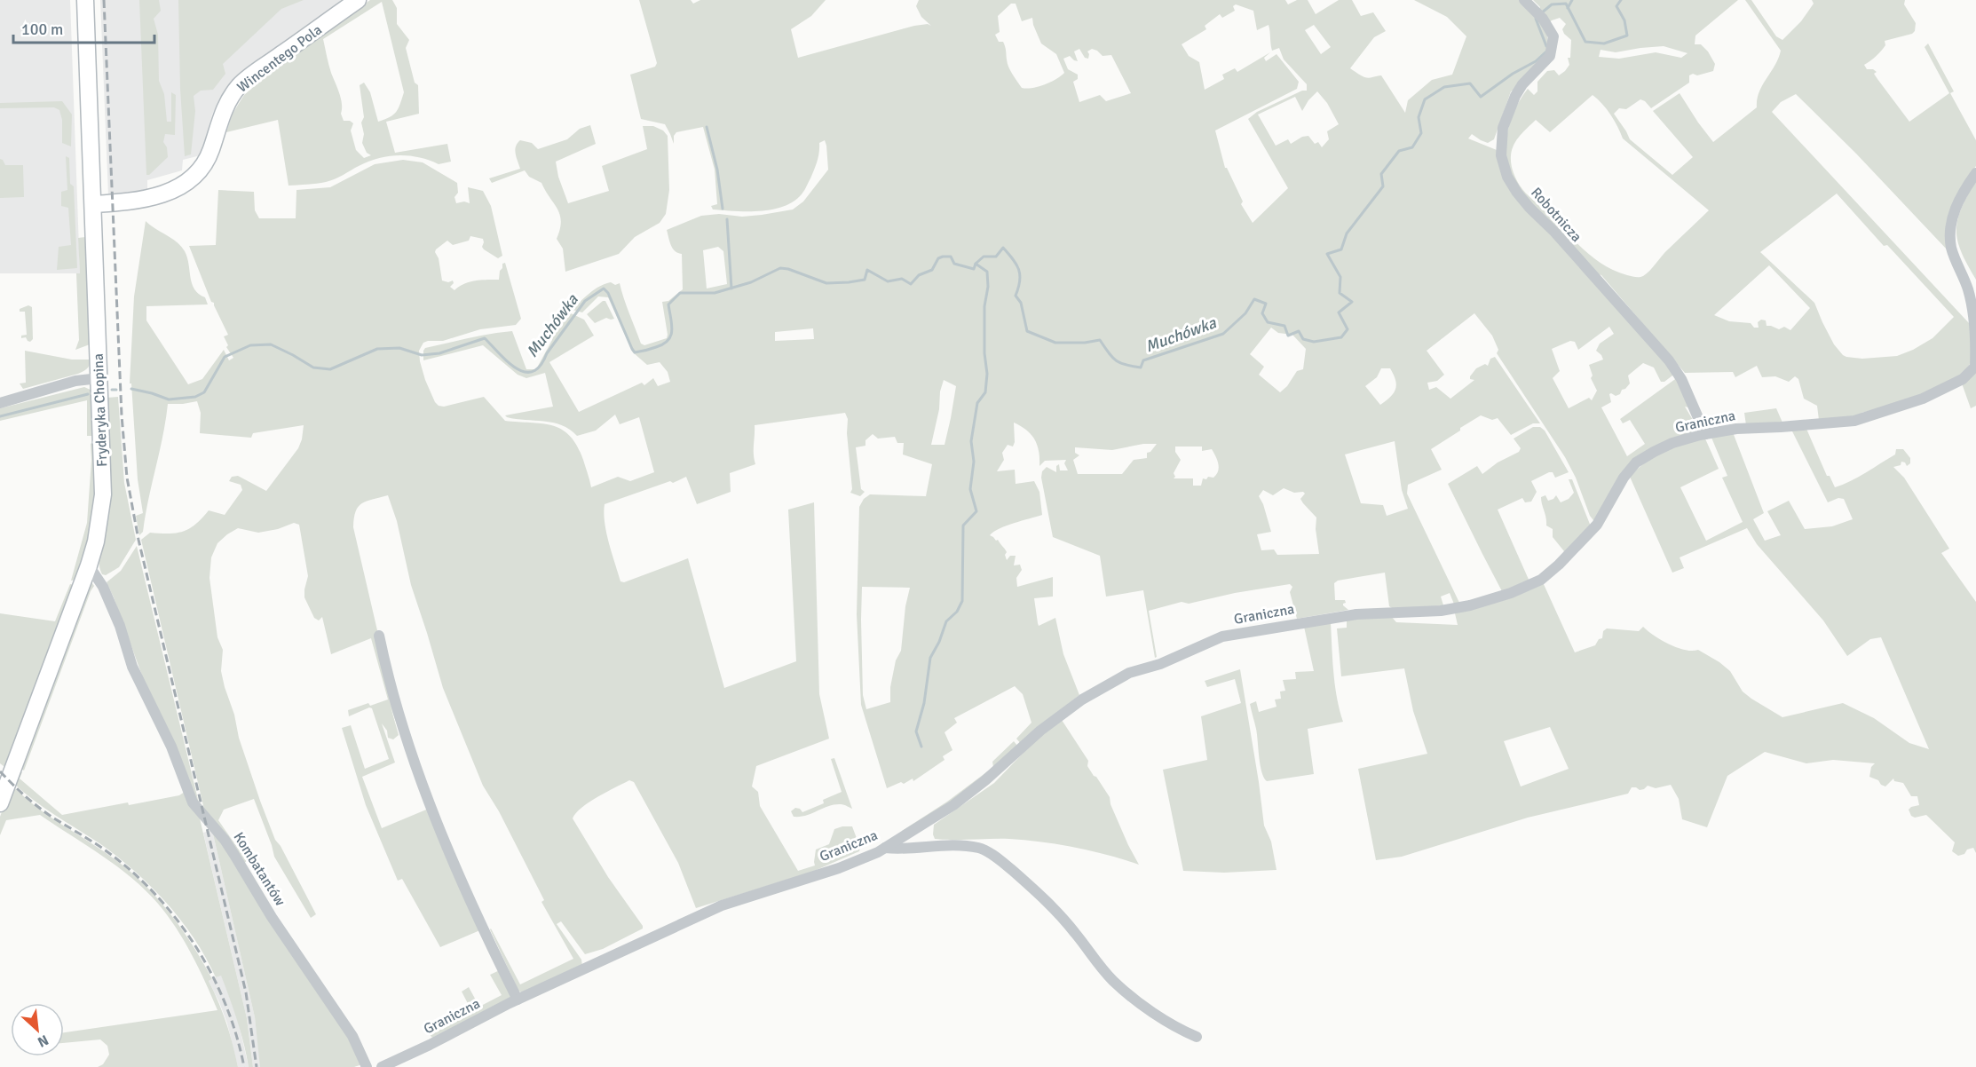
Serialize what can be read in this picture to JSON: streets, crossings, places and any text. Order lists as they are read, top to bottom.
{
  "streets": {
    "street": [
      "Wincentego Pola",
      "Robotnicza",
      "Fryderyka Chopina",
      "Graniczna",
      "Kombatantów"
    ]
  },
  "crossings": [
    ["Wincentego Pola", "Fryderyka Chopina"],
    ["Robotnicza", "Graniczna"],
    ["Fryderyka Chopina", "Kombatantów"]
  ],
  "water": ["Muchówka"],
  "scale_bar": "100 m",
  "north": "bottom right"
}
